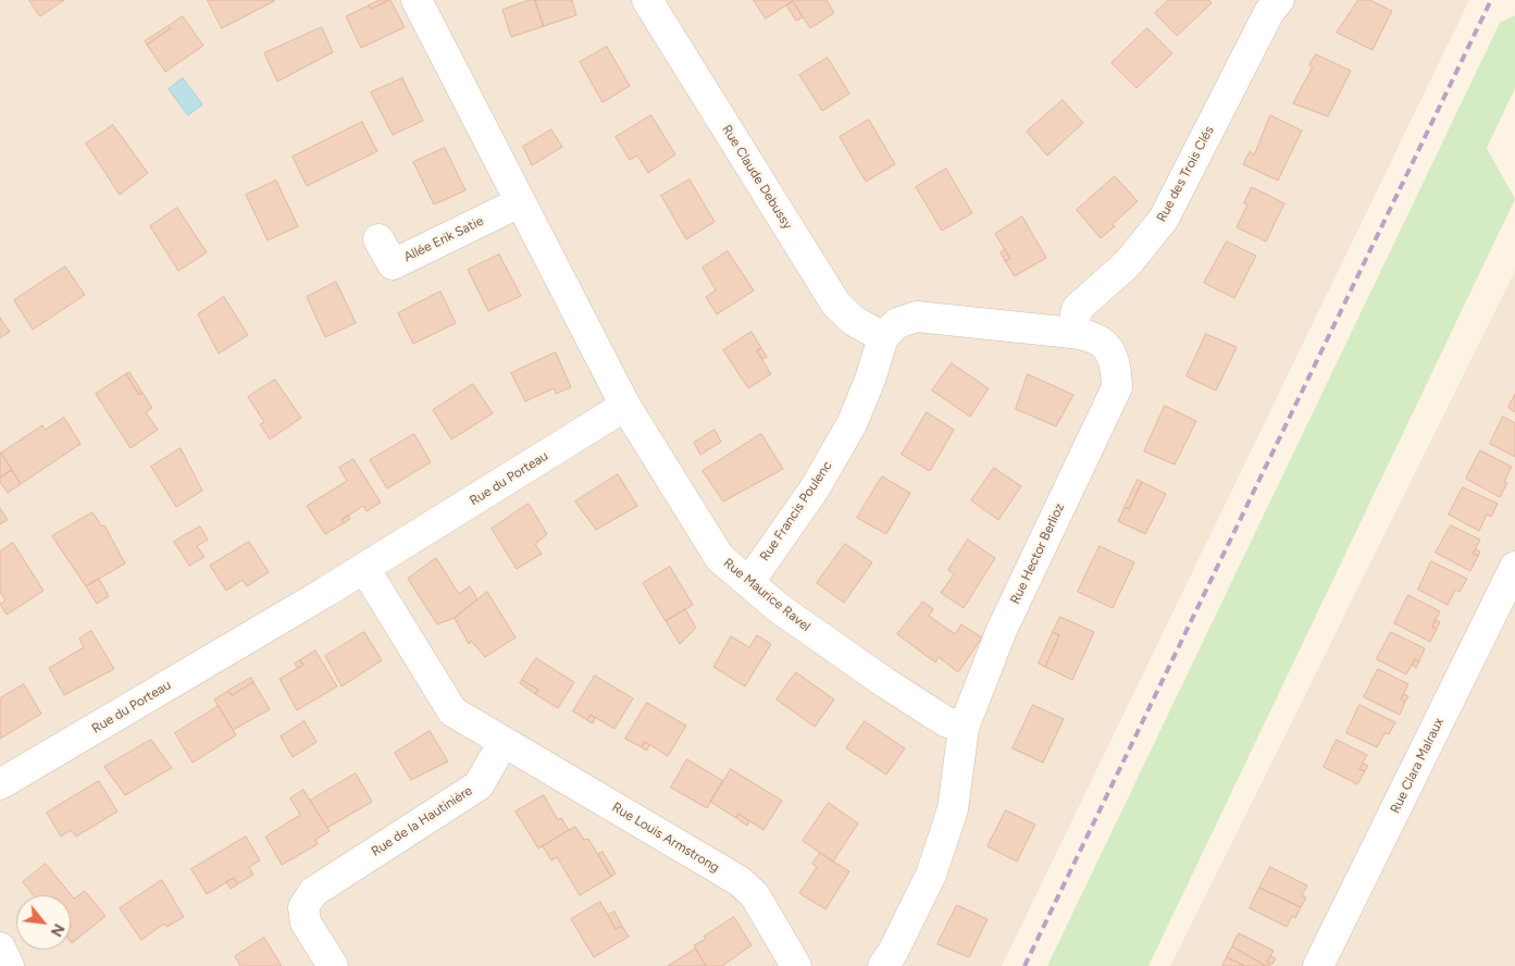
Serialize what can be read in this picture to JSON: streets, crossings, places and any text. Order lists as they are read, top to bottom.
{
  "streets": {
    "street": [
      "Rue des Trois Clés",
      "Rue Claude Debussy",
      "Allée Erik Satie",
      "Rue du Porteau",
      "Rue Francis Poulenc",
      "Rue Hector Berlioz",
      "Rue Maurice Ravel",
      "Rue Clara Malraux",
      "Rue de la Hautinière",
      "Rue Louis Armstrong"
    ]
  },
  "crossings": [
    ["Rue des Trois Clés", "Rue Hector Berlioz"],
    ["Rue Claude Debussy", "Rue Francis Poulenc"],
    ["Rue Claude Debussy", "Rue Hector Berlioz"],
    ["Rue du Porteau", "Rue Maurice Ravel"],
    ["Rue Francis Poulenc", "Rue Hector Berlioz"],
    ["Rue Francis Poulenc", "Rue Maurice Ravel"],
    ["Rue Hector Berlioz", "Rue Maurice Ravel"],
    ["Rue de la Hautinière", "Rue Louis Armstrong"]
  ],
  "north": "bottom right"
}
